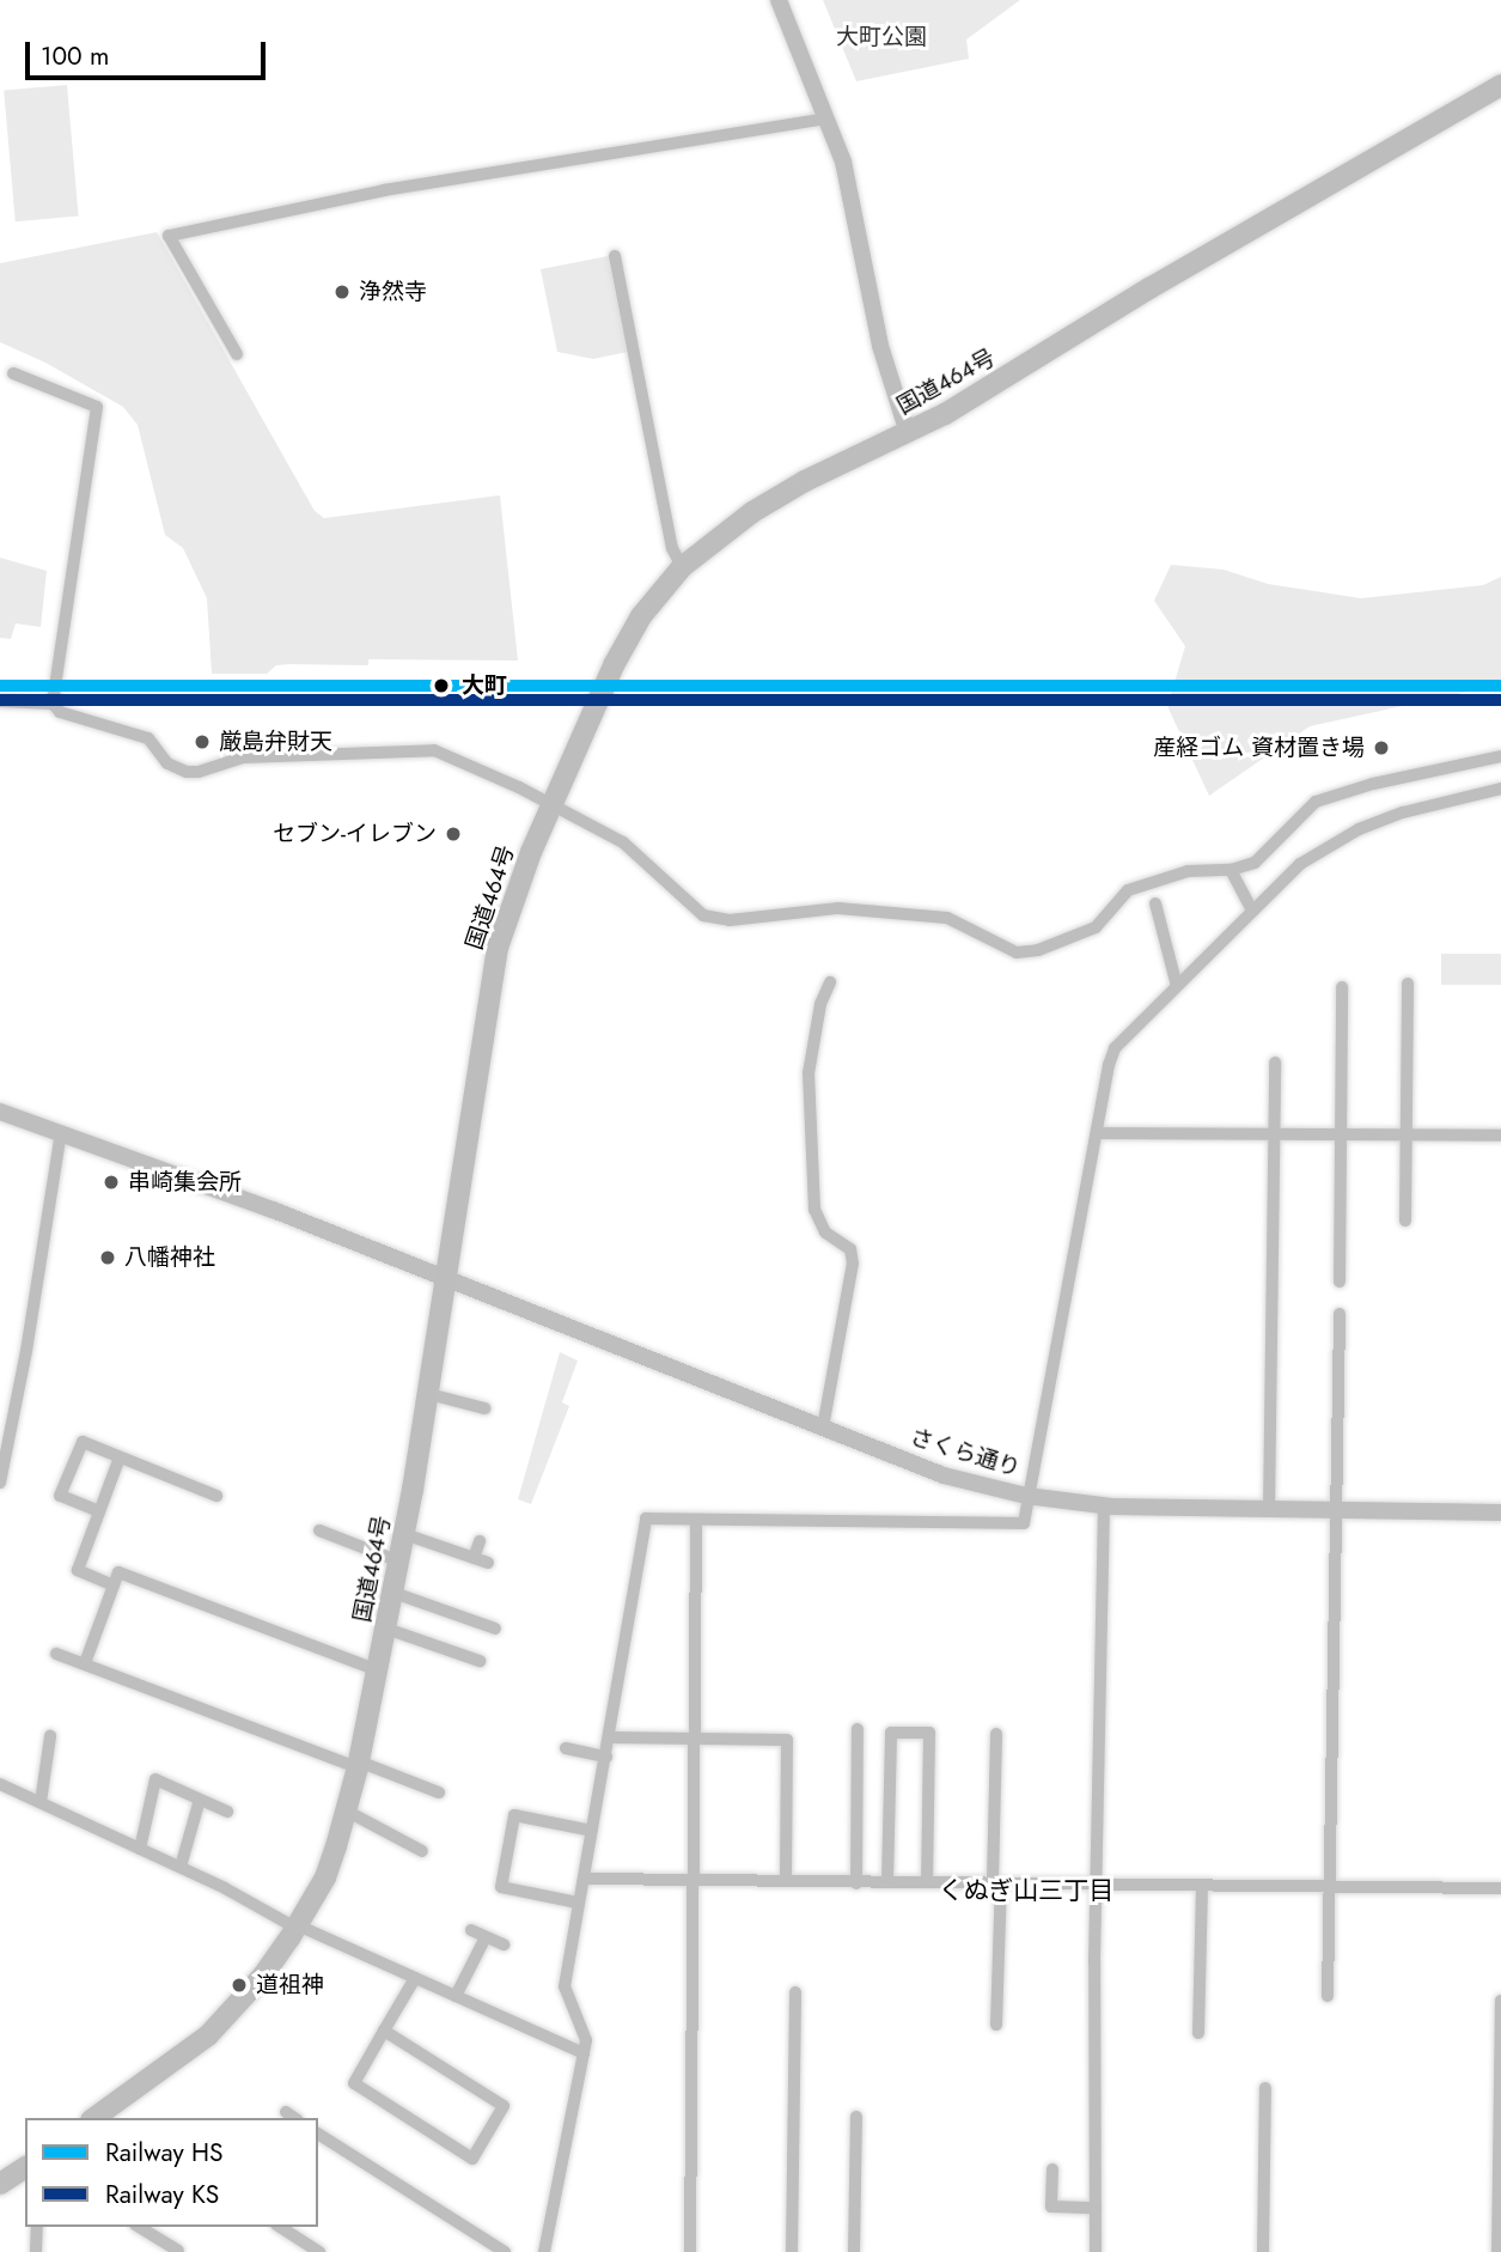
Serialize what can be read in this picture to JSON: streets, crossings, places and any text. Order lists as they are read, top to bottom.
{
  "streets": {
    "highway": ["国道464号"],
    "street": ["さくら通り"]
  },
  "crossings": [
    ["国道464号", "さくら通り"]
  ],
  "districts": ["くぬぎ山三丁目"],
  "parks": ["大町公園"],
  "places": [
    "浄然寺",
    "大町",
    "厳島弁財天",
    "産経ゴム 資材置き場",
    "セブン-イレブン",
    "串崎集会所",
    "八幡神社",
    "道祖神"
  ],
  "lines": ["rail line HS", "rail line KS"],
  "legend": ["Railway HS", "Railway KS"],
  "scale_bar": "100 m"
}
